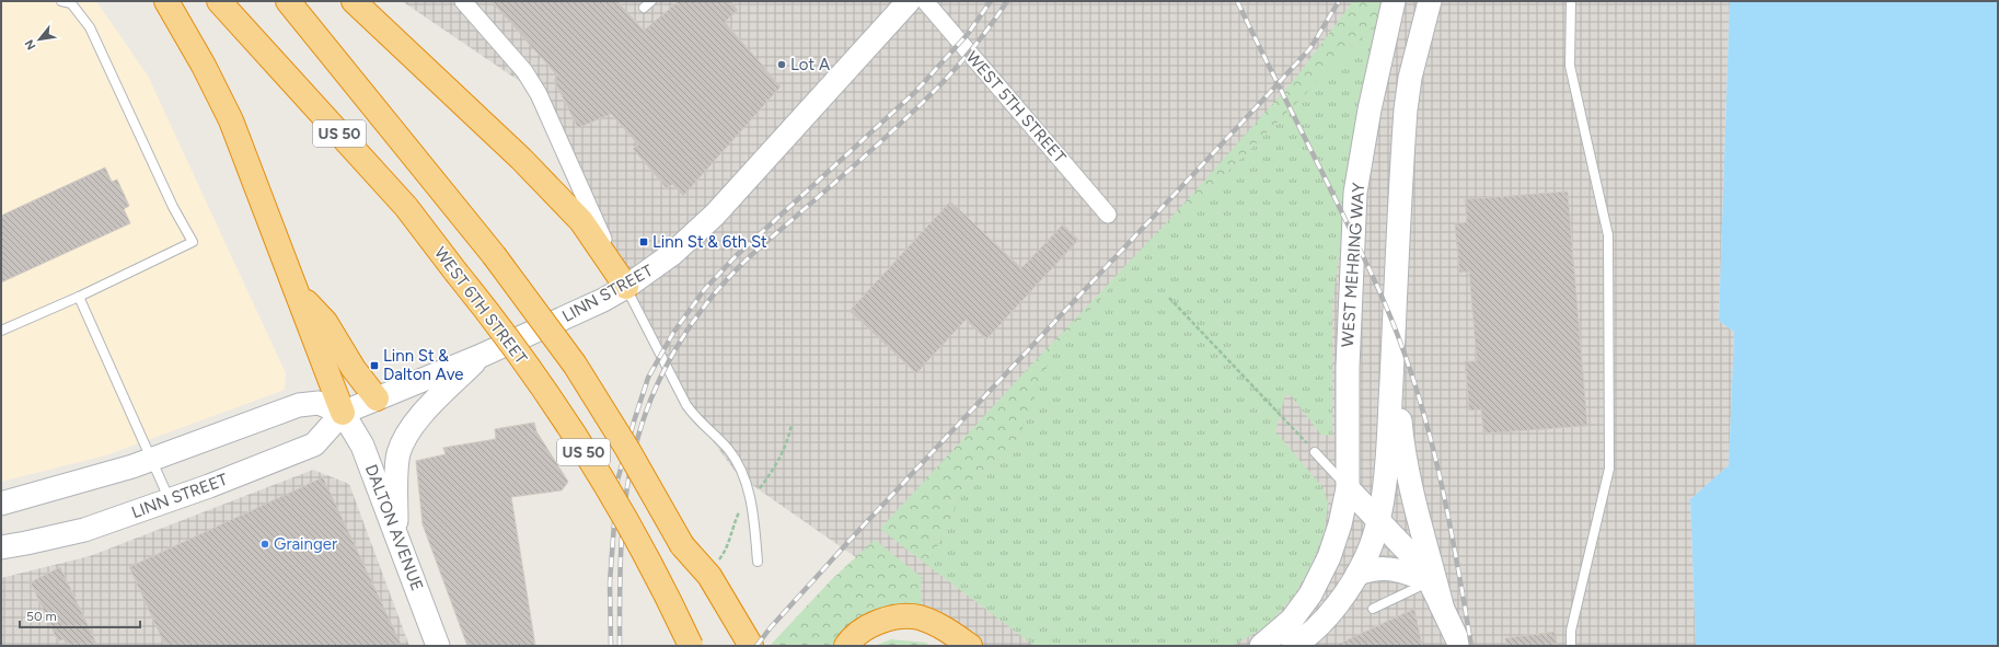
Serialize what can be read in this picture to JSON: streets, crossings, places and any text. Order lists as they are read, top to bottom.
{
  "streets": {
    "highway": ["US 50", "WEST 6TH STREET"],
    "main road": ["WEST MEHRING WAY", "LINN STREET", "DALTON AVENUE"],
    "street": ["WEST 5TH STREET"]
  },
  "crossings": [
    ["LINN STREET", "DALTON AVENUE"]
  ],
  "places": {
    "other": ["Lot A", "Grainger"],
    "transit": ["Linn St & 6th St", "Linn St & Dalton Ave"]
  },
  "scale_bar": "50 m",
  "north": "bottom left"
}
